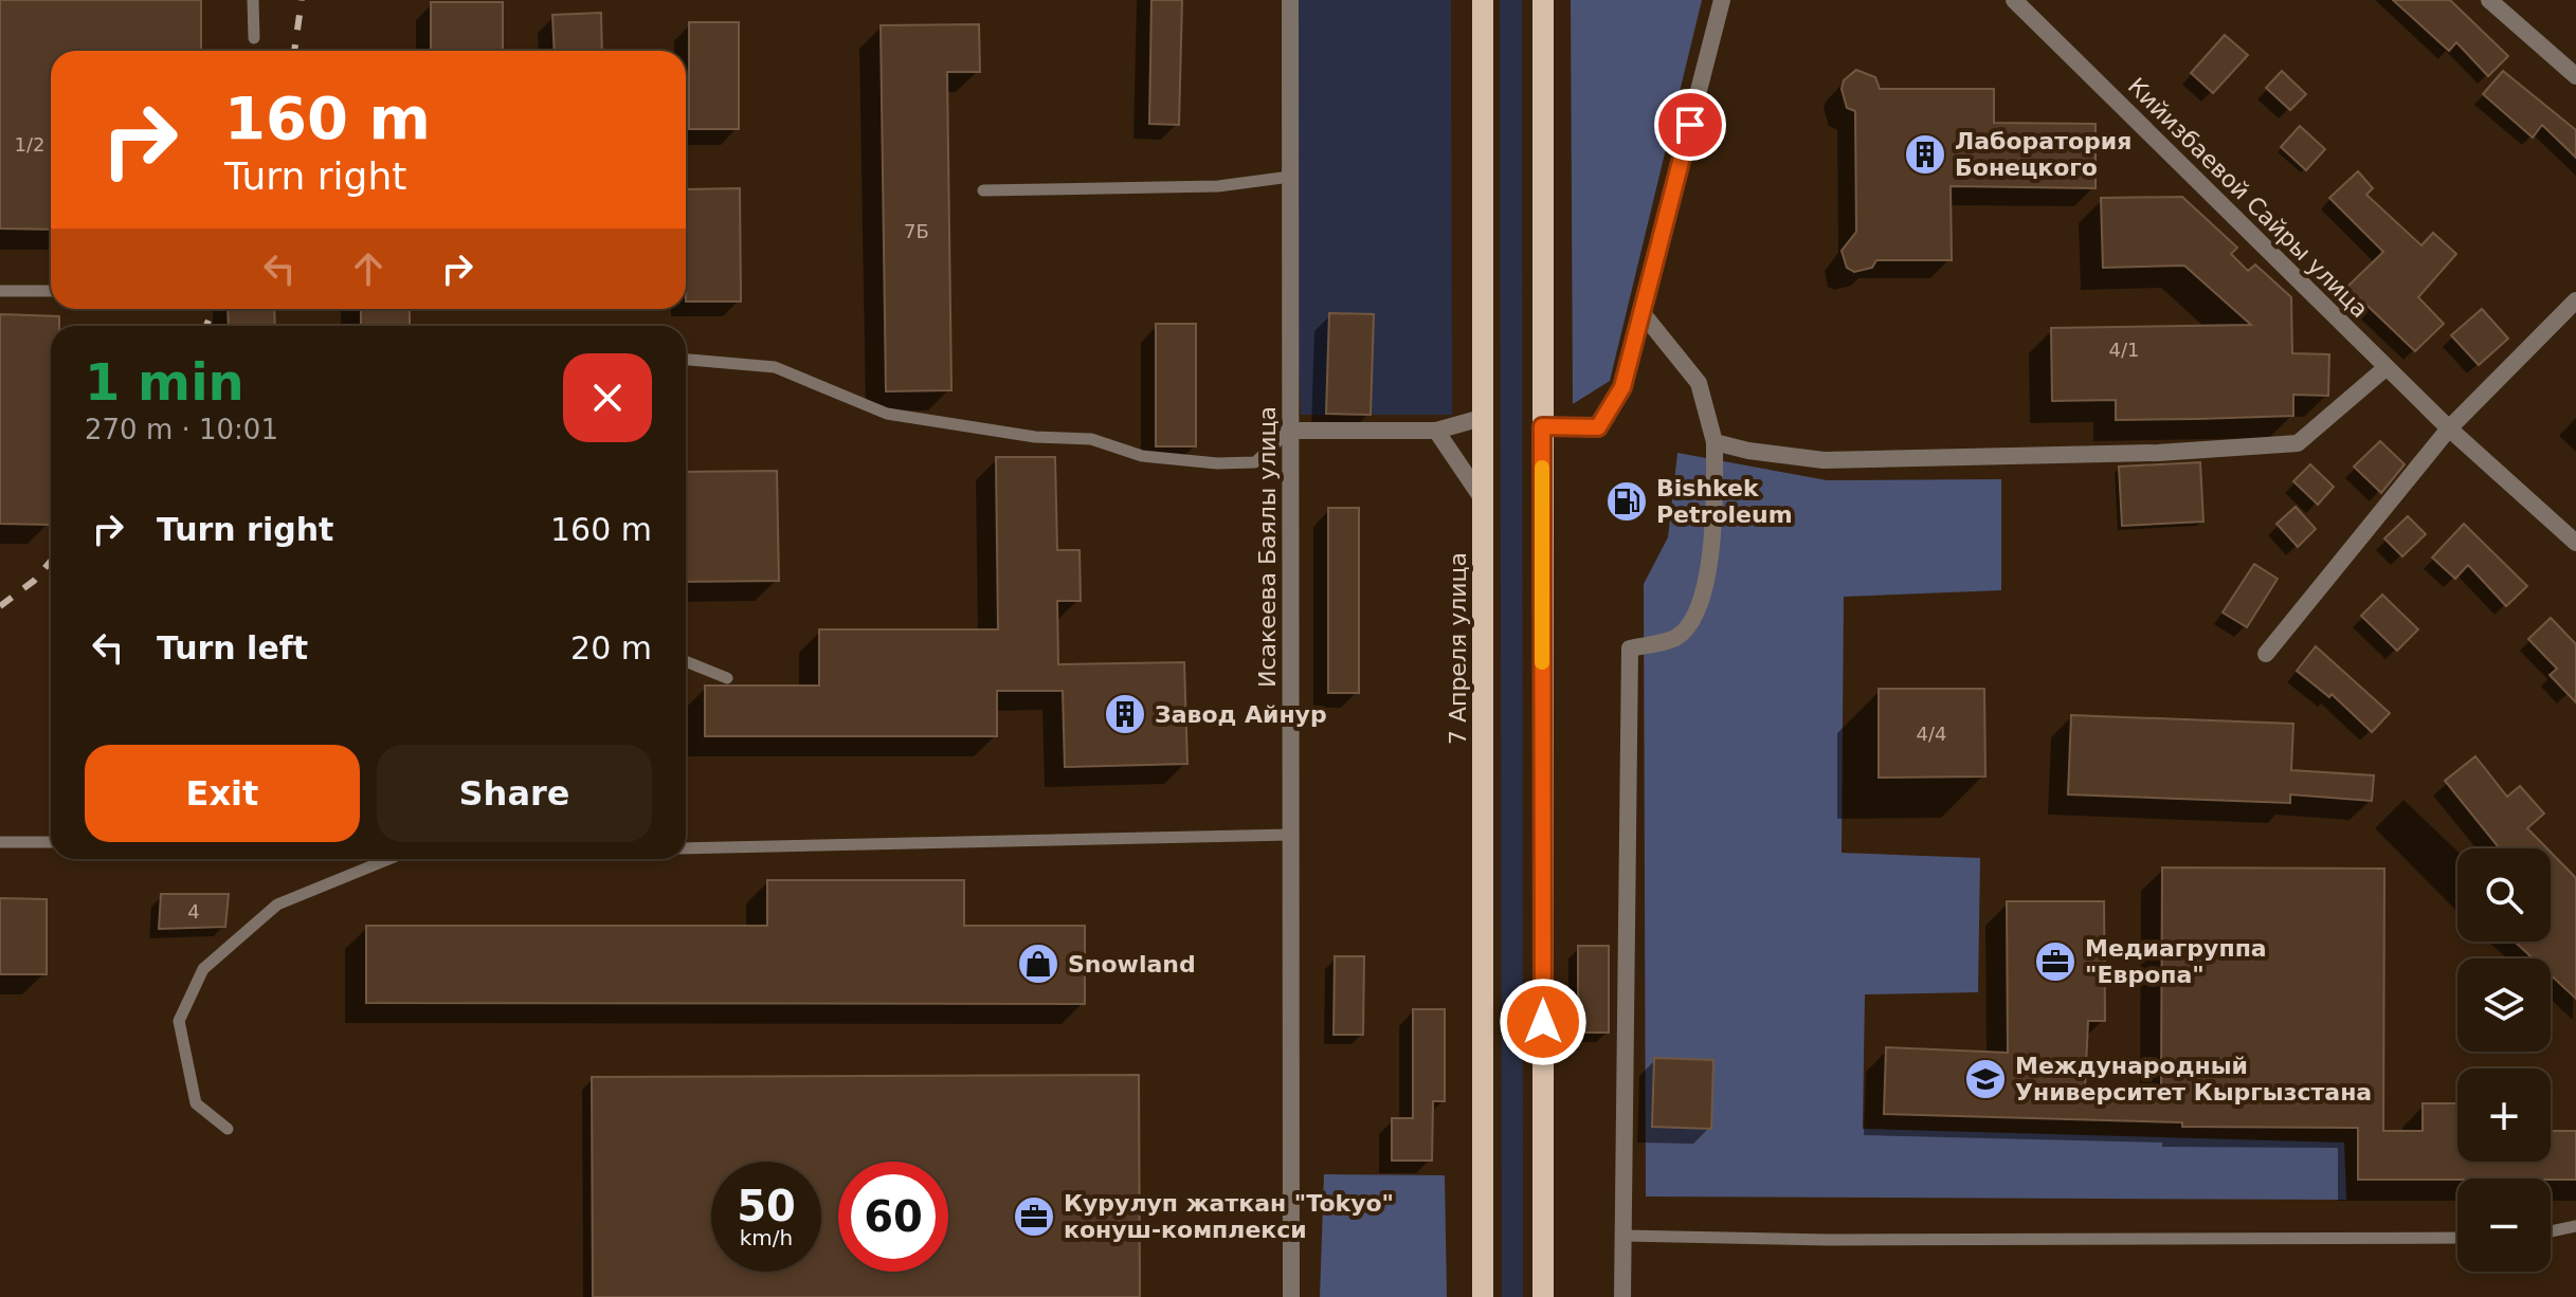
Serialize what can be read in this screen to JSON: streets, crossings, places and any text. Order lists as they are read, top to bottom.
{
  "streets": {
    "main road": ["7 Апреля улица"],
    "street": ["Кийизбаевой Сайры улица", "Исакеева Баялы улица"]
  },
  "places": {
    "building": ["Лаборатория Бонецкого", "Завод Айнур"],
    "fuel station": ["Bishkek Petroleum"],
    "office": ["Медиагруппа \"Европа\"", "Курулуп жаткан \"Tokyo\" конуш-комплекси"],
    "shop": ["Snowland"],
    "school or university": ["Международный Университет Кыргызстана"]
  },
  "house_numbers": [
    "1/2",
    "7Б",
    "4/1",
    "4/4",
    "4"
  ],
  "page": {
    "turn": ["160 m", "Turn right"],
    "heading": ["1 min", "270 m · 10:01"],
    "list": [
      {
        "name": "Turn right",
        "value": "160 m"
      },
      {
        "name": "Turn left",
        "value": "20 m"
      }
    ],
    "buttons": ["Exit", "Share"],
    "map_buttons": ["+", "−"],
    "speed": "50 km/h",
    "limit": "60"
  }
}
